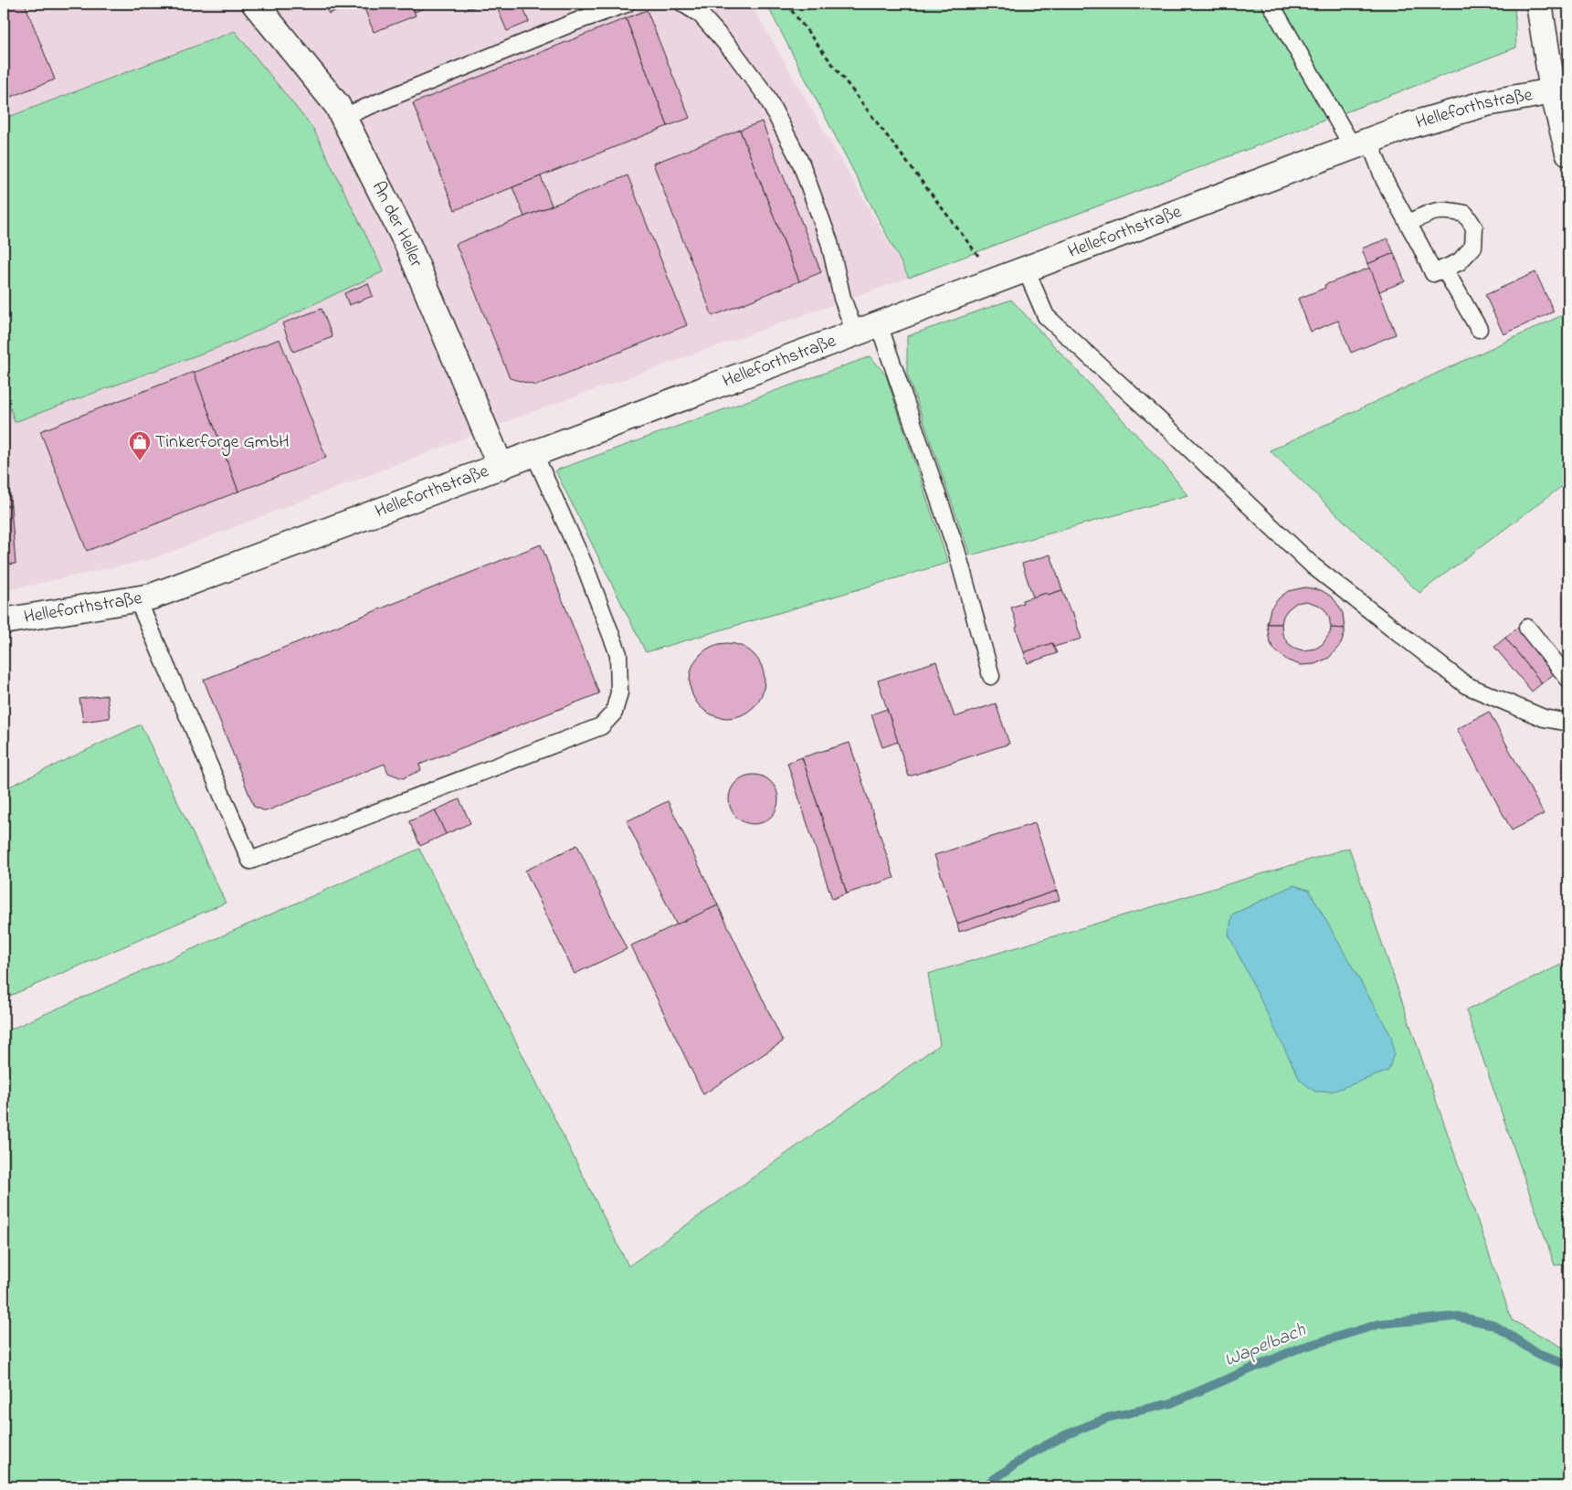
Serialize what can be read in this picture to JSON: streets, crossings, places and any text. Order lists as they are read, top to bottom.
{
  "streets": {
    "street": ["Helleforthstraße", "An der Heller"]
  },
  "crossings": [
    ["Helleforthstraße", "An der Heller"]
  ],
  "water": ["Wapelbach"],
  "places": {
    "shop": ["Tinkerforge GmbH"]
  }
}
